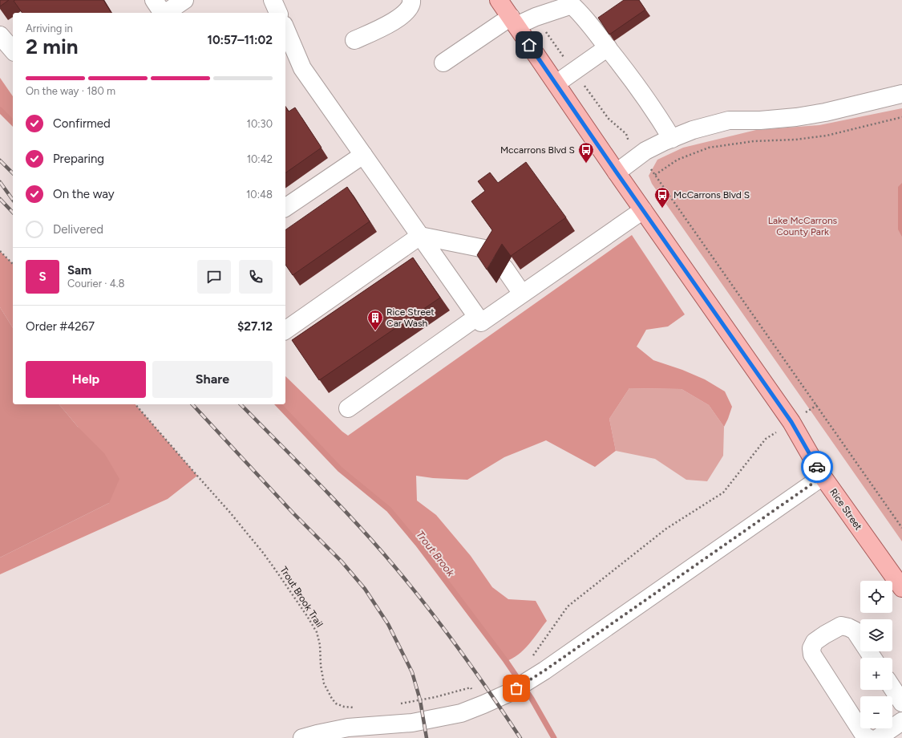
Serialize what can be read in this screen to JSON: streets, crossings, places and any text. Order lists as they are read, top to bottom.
{
  "streets": {
    "main road": ["Rice Street"],
    "path": ["Trout Brook Trail"]
  },
  "water": ["Trout Brook"],
  "parks": ["Lake McCarrons County Park"],
  "places": {
    "bus stop": ["Mccarrons Blvd S", "McCarrons Blvd S"],
    "building": ["Rice Street Car Wash"]
  },
  "page": {
    "heading": ["2 min", "Arriving in", "10:57–11:02"],
    "panel": [
      "Sam",
      "Courier · 4.8",
      "Order #4267",
      "$27.12"
    ],
    "bar": "On the way · 180 m",
    "list": [
      ["Confirmed", "10:30"],
      ["Preparing", "10:42"],
      ["On the way", "10:48"],
      "Delivered"
    ],
    "round": "S",
    "buttons": ["Help", "Share"],
    "map_buttons": ["+", "−"]
  }
}
